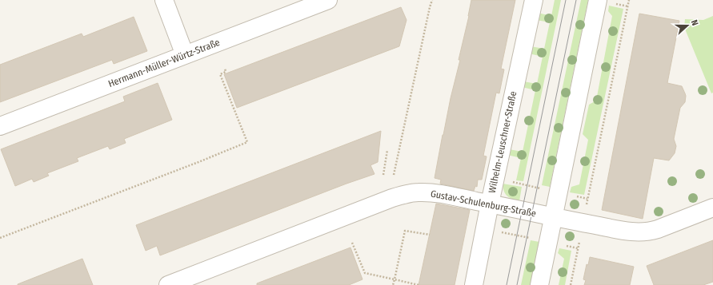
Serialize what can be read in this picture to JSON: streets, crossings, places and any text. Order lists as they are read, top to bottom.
{
  "streets": {
    "street": ["Hermann-Müller-Würtz-Straße", "Wilhelm-Leuschner-Straße", "Gustav-Schulenburg-Straße"]
  },
  "crossings": [
    ["Wilhelm-Leuschner-Straße", "Gustav-Schulenburg-Straße"]
  ],
  "north": "right"
}
